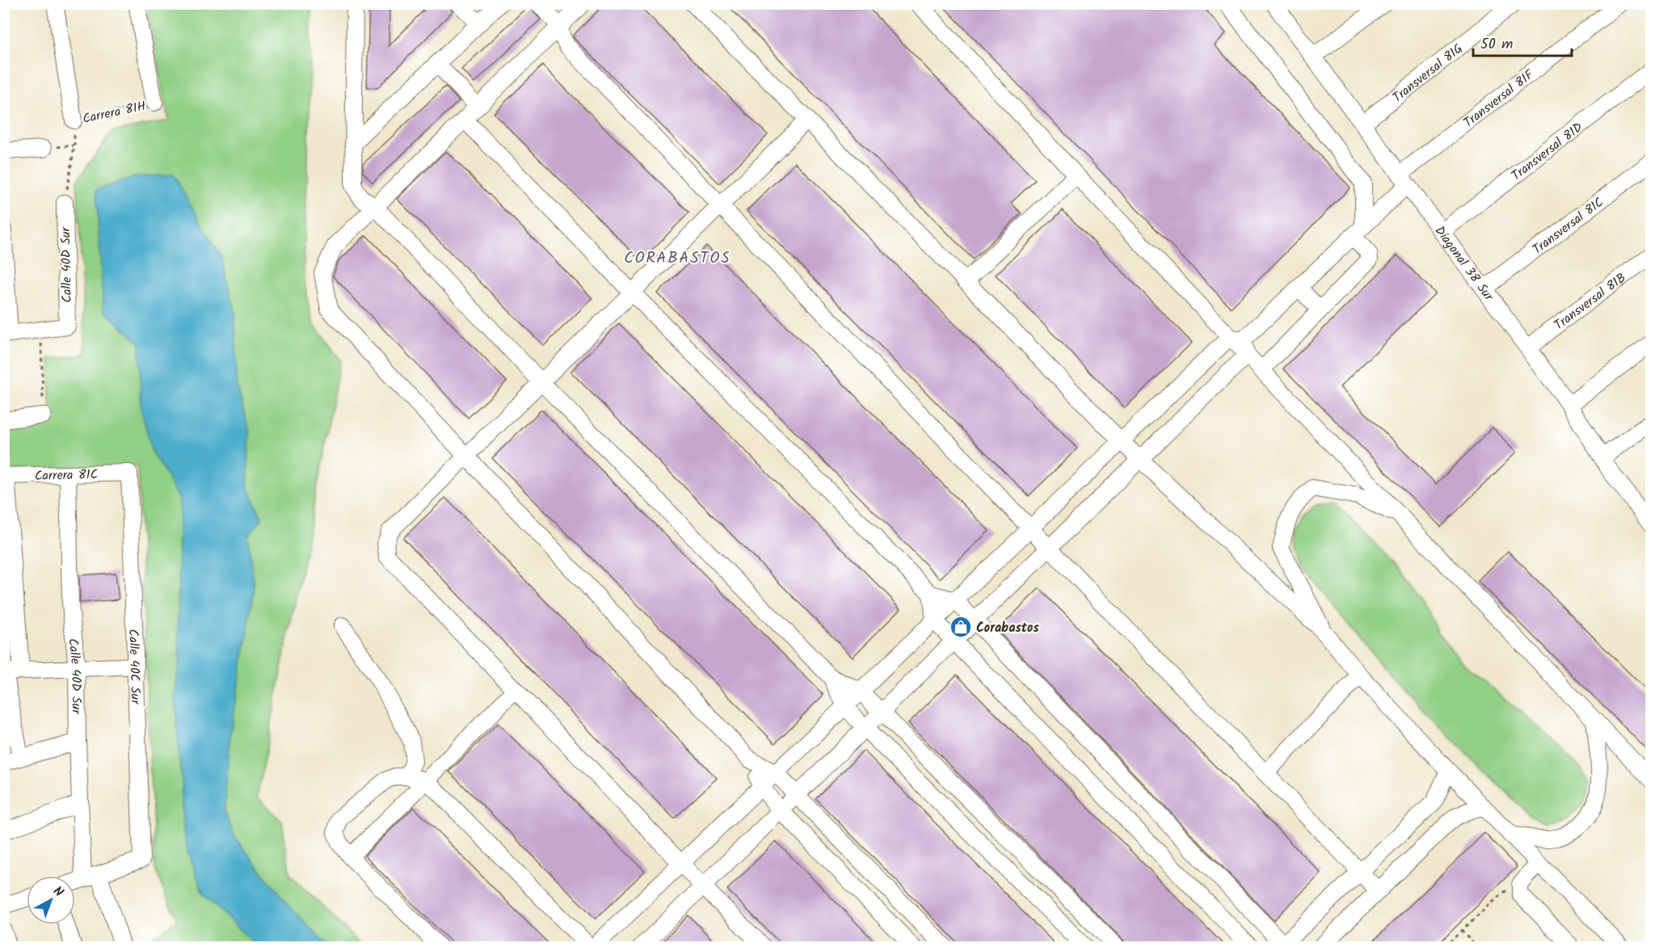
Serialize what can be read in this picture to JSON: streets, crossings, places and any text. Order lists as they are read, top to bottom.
{
  "streets": {
    "street": [
      "Transversal 81G",
      "Transversal 81F",
      "Transversal 81D",
      "Transversal 81C",
      "Diagonal 38 Sur",
      "Calle 40D Sur",
      "Transversal 81B",
      "Carrera 81C",
      "Calle 40C Sur"
    ],
    "path": ["Carrera 81H"]
  },
  "crossings": [
    ["Transversal 81G", "Diagonal 38 Sur"],
    ["Transversal 81F", "Diagonal 38 Sur"],
    ["Transversal 81D", "Diagonal 38 Sur"],
    ["Transversal 81C", "Diagonal 38 Sur"],
    ["Diagonal 38 Sur", "Transversal 81B"],
    ["Calle 40D Sur", "Carrera 81C"],
    ["Carrera 81C", "Calle 40C Sur"]
  ],
  "districts": ["CORABASTOS"],
  "places": {
    "shop": ["Corabastos"]
  },
  "scale_bar": "50 m",
  "north": "top right"
}
